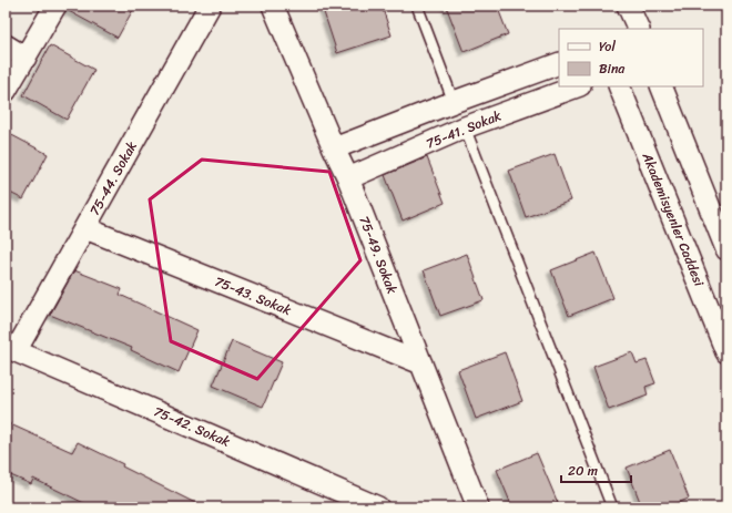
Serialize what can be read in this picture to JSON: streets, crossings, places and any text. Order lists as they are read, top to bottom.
{
  "streets": {
    "street": [
      "75-41. Sokak",
      "75-44. Sokak",
      "Akademisyenler Caddesi",
      "75-49. Sokak",
      "75-43. Sokak",
      "75-42. Sokak"
    ]
  },
  "crossings": [
    ["75-41. Sokak", "75-49. Sokak"],
    ["75-44. Sokak", "75-43. Sokak"],
    ["75-44. Sokak", "75-42. Sokak"],
    ["75-49. Sokak", "75-43. Sokak"]
  ],
  "legend": ["Yol", "Bina"],
  "scale_bar": "20 m"
}
